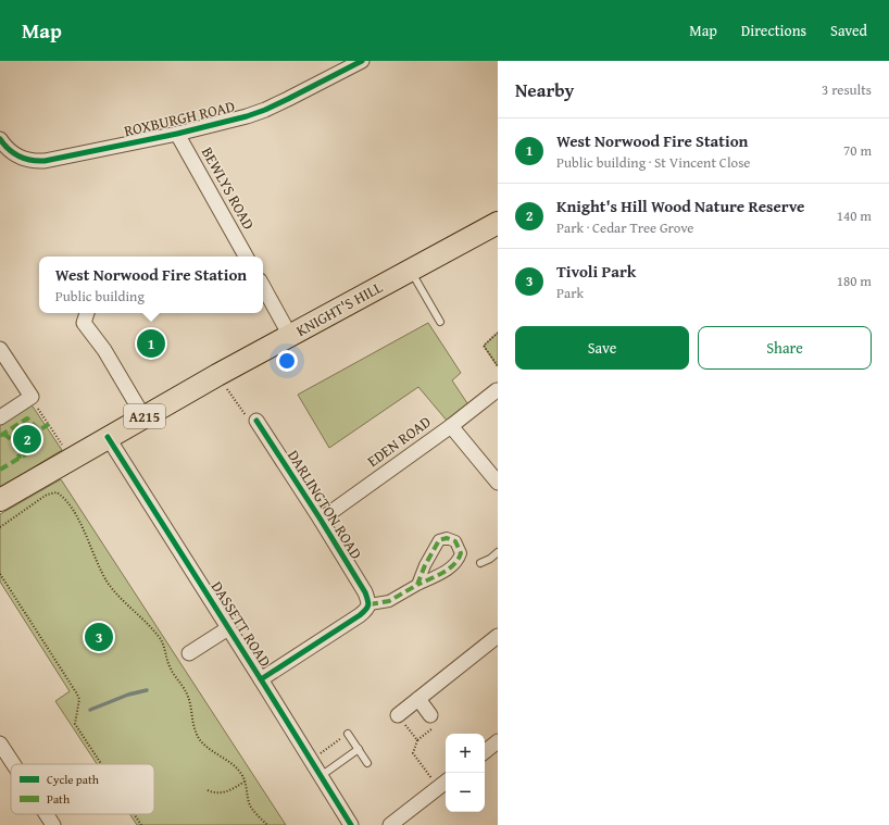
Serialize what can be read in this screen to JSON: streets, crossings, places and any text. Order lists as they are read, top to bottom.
{
  "streets": {
    "main road": ["KNIGHT'S HILL", "A215"],
    "street": [
      "ROXBURGH ROAD",
      "BEWLYS ROAD",
      "EDEN ROAD",
      "DARLINGTON ROAD",
      "DASSETT ROAD"
    ]
  },
  "crossings": [
    ["ROXBURGH ROAD", "BEWLYS ROAD"],
    ["KNIGHT'S HILL", "DASSETT ROAD"],
    ["EDEN ROAD", "DARLINGTON ROAD"]
  ],
  "legend": ["Cycle path", "Path"],
  "page": {
    "header": "Map",
    "nav": ["Map", "Directions", "Saved"],
    "heading": ["Nearby", "3 results"],
    "list": [
      {
        "mark": "1",
        "name": "West Norwood Fire Station",
        "note": "Public building · St Vincent Close",
        "value": "70 m"
      },
      {
        "mark": "2",
        "name": "Knight's Hill Wood Nature Reserve",
        "note": "Park · Cedar Tree Grove",
        "value": "140 m"
      },
      {
        "mark": "3",
        "name": "Tivoli Park",
        "note": "Park",
        "value": "180 m"
      }
    ],
    "popup": ["West Norwood Fire Station", "Public building"],
    "buttons": ["Save", "Share"],
    "pins": ["1", "2", "3"],
    "map_buttons": ["+", "−"]
  }
}
